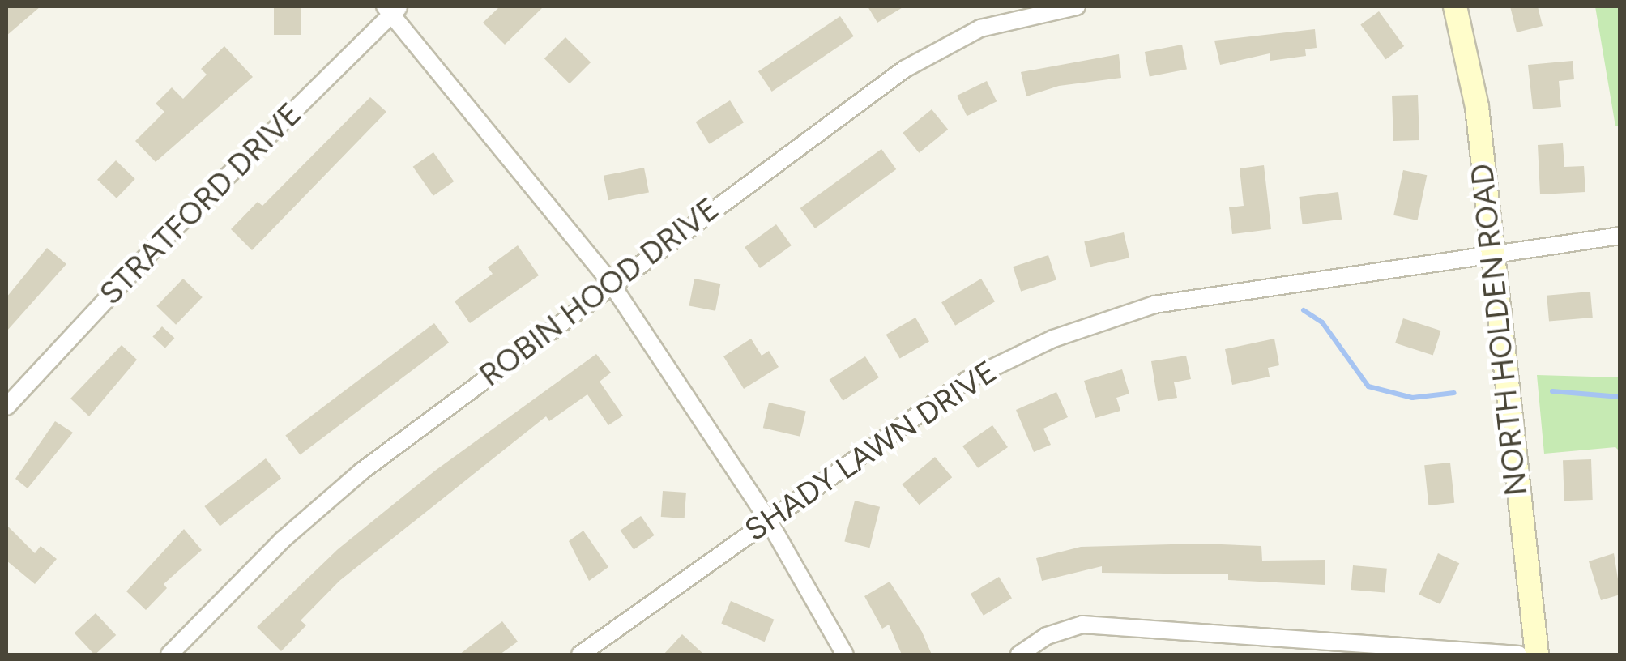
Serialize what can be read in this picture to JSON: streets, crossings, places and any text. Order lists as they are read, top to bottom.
{
  "streets": {
    "main road": ["NORTH HOLDEN ROAD"],
    "street": ["STRATFORD DRIVE", "ROBIN HOOD DRIVE", "SHADY LAWN DRIVE"]
  },
  "crossings": [
    ["NORTH HOLDEN ROAD", "SHADY LAWN DRIVE"]
  ]
}
